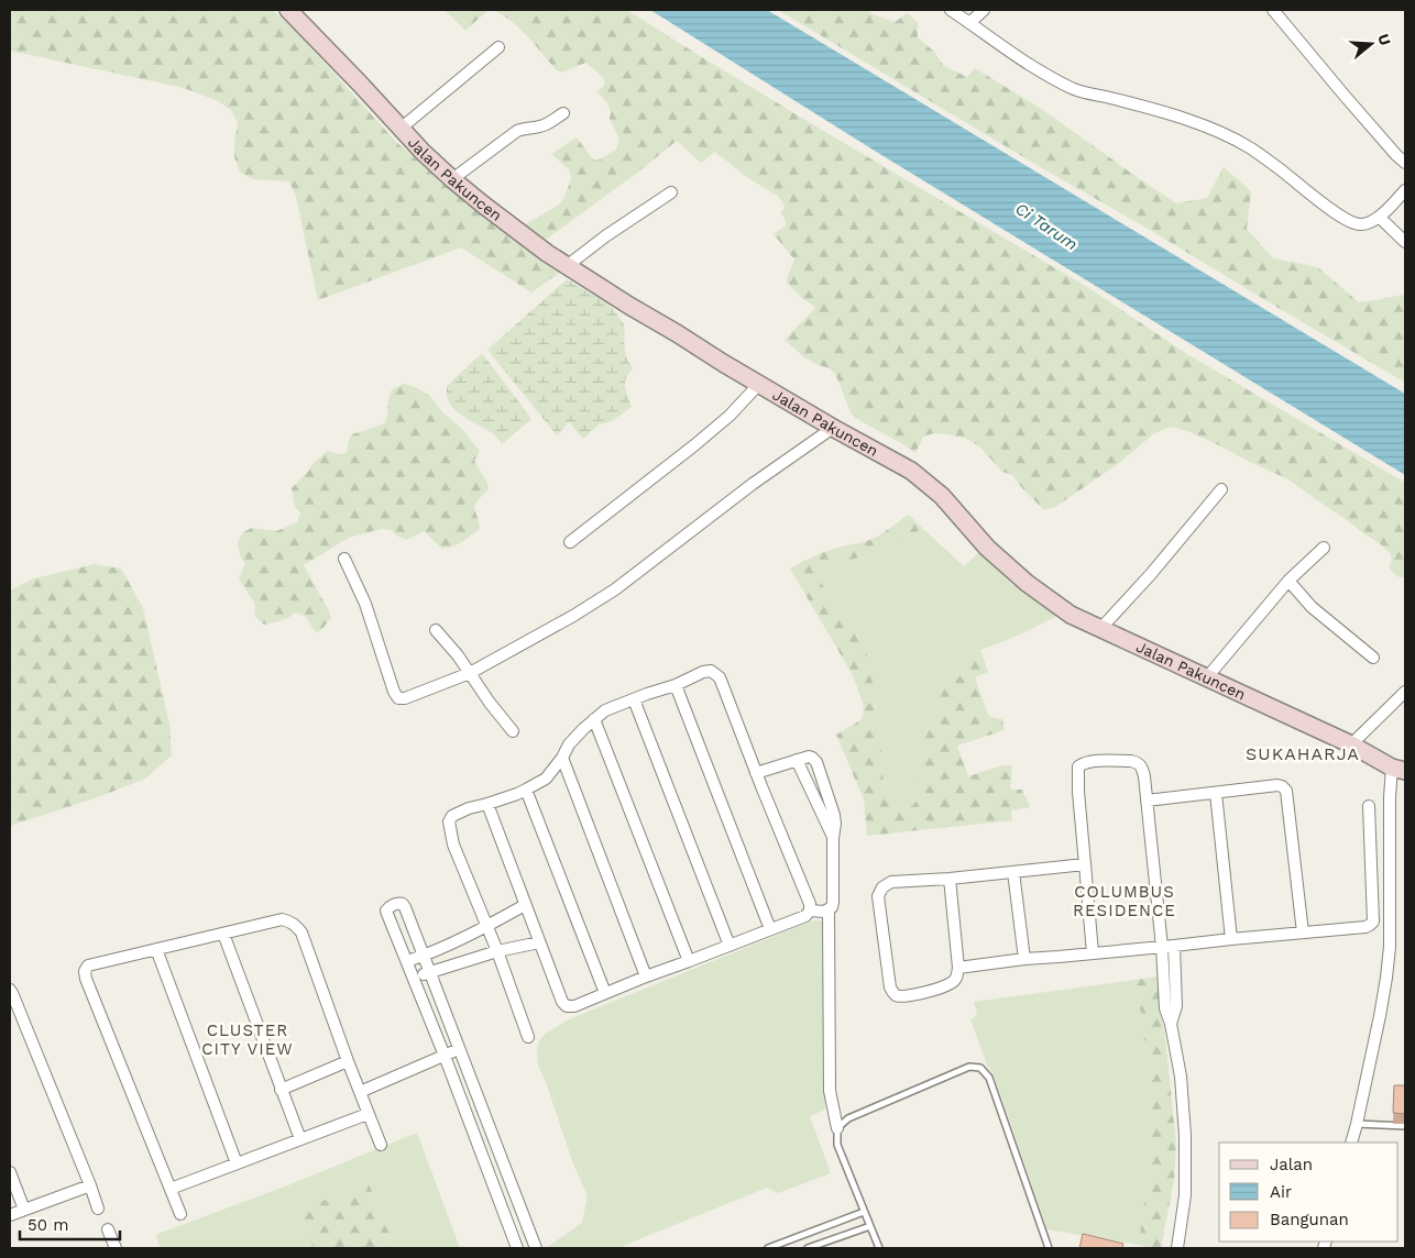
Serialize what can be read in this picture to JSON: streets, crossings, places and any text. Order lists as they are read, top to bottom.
{
  "streets": {
    "street": ["Jalan Pakuncen"]
  },
  "districts": ["SUKAHARJA", "COLUMBUS RESIDENCE", "CLUSTER CITY VIEW"],
  "water": ["Ci Tarum"],
  "legend": ["Jalan", "Air", "Bangunan"],
  "scale_bar": "50 m",
  "north": "right"
}
